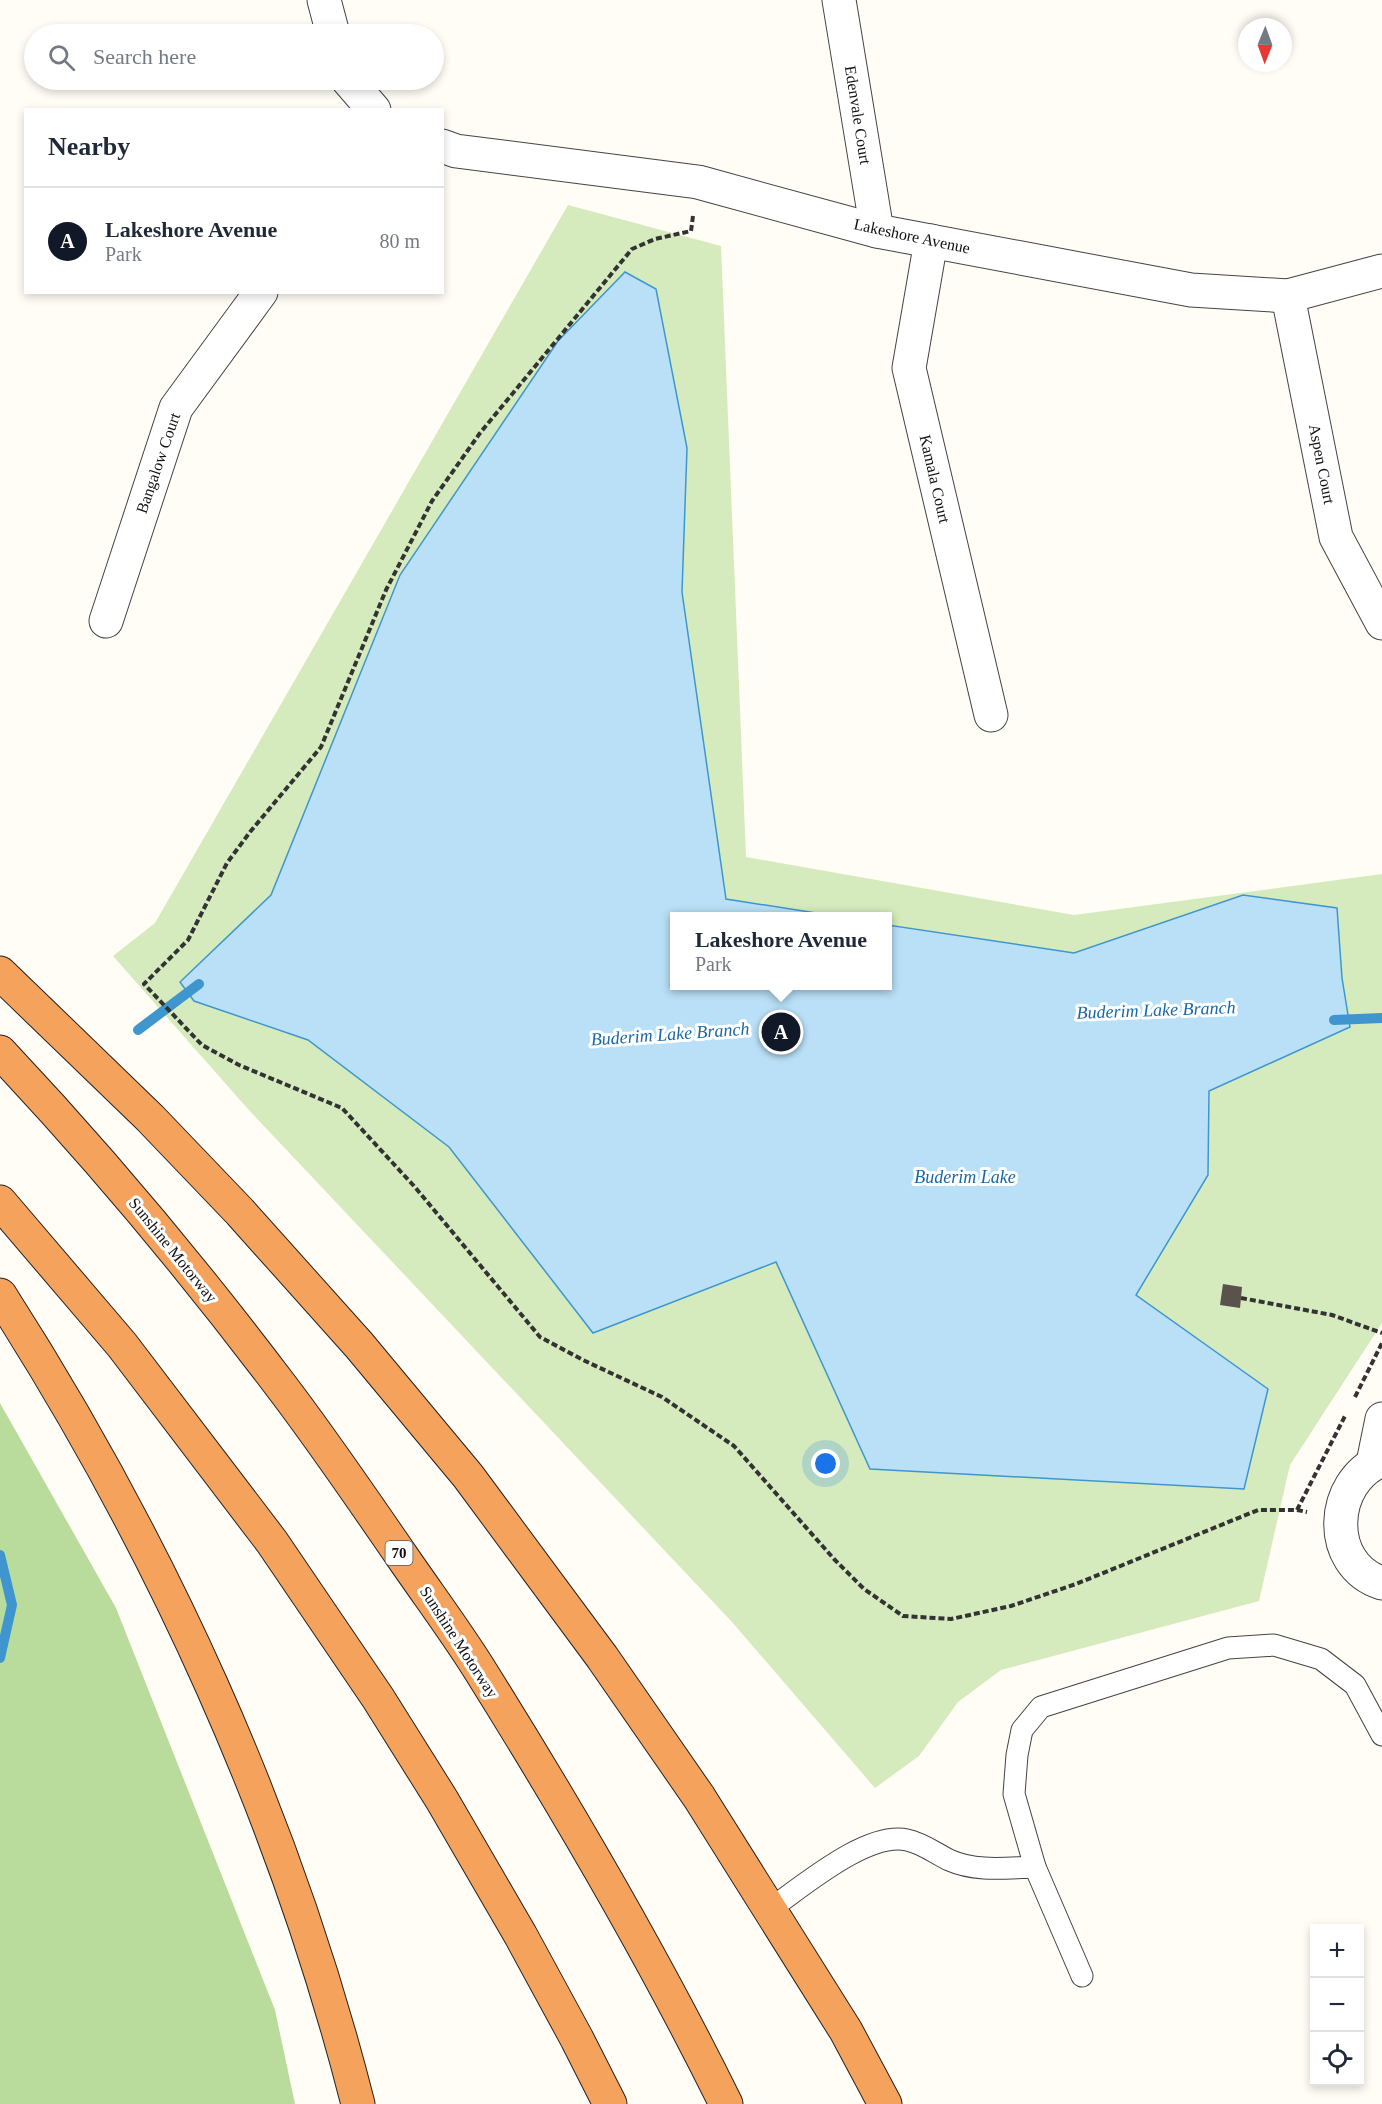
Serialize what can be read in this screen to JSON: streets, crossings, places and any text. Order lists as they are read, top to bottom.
{
  "streets": {
    "highway": ["Sunshine Motorway", "70"],
    "street": [
      "Edenvale Court",
      "Lakeshore Avenue",
      "Bangalow Court",
      "Aspen Court",
      "Kamala Court"
    ]
  },
  "crossings": [
    ["Edenvale Court", "Lakeshore Avenue"],
    ["Lakeshore Avenue", "Aspen Court"],
    ["Lakeshore Avenue", "Kamala Court"]
  ],
  "water": ["Buderim Lake Branch", "Buderim Lake"],
  "north": "bottom",
  "page": {
    "search": "Search here",
    "heading": "Nearby",
    "list": [
      {
        "mark": "A",
        "name": "Lakeshore Avenue",
        "note": "Park",
        "value": "80 m"
      }
    ],
    "popup": ["Lakeshore Avenue", "Park"],
    "pins": "A",
    "map_buttons": ["+", "−"]
  }
}
